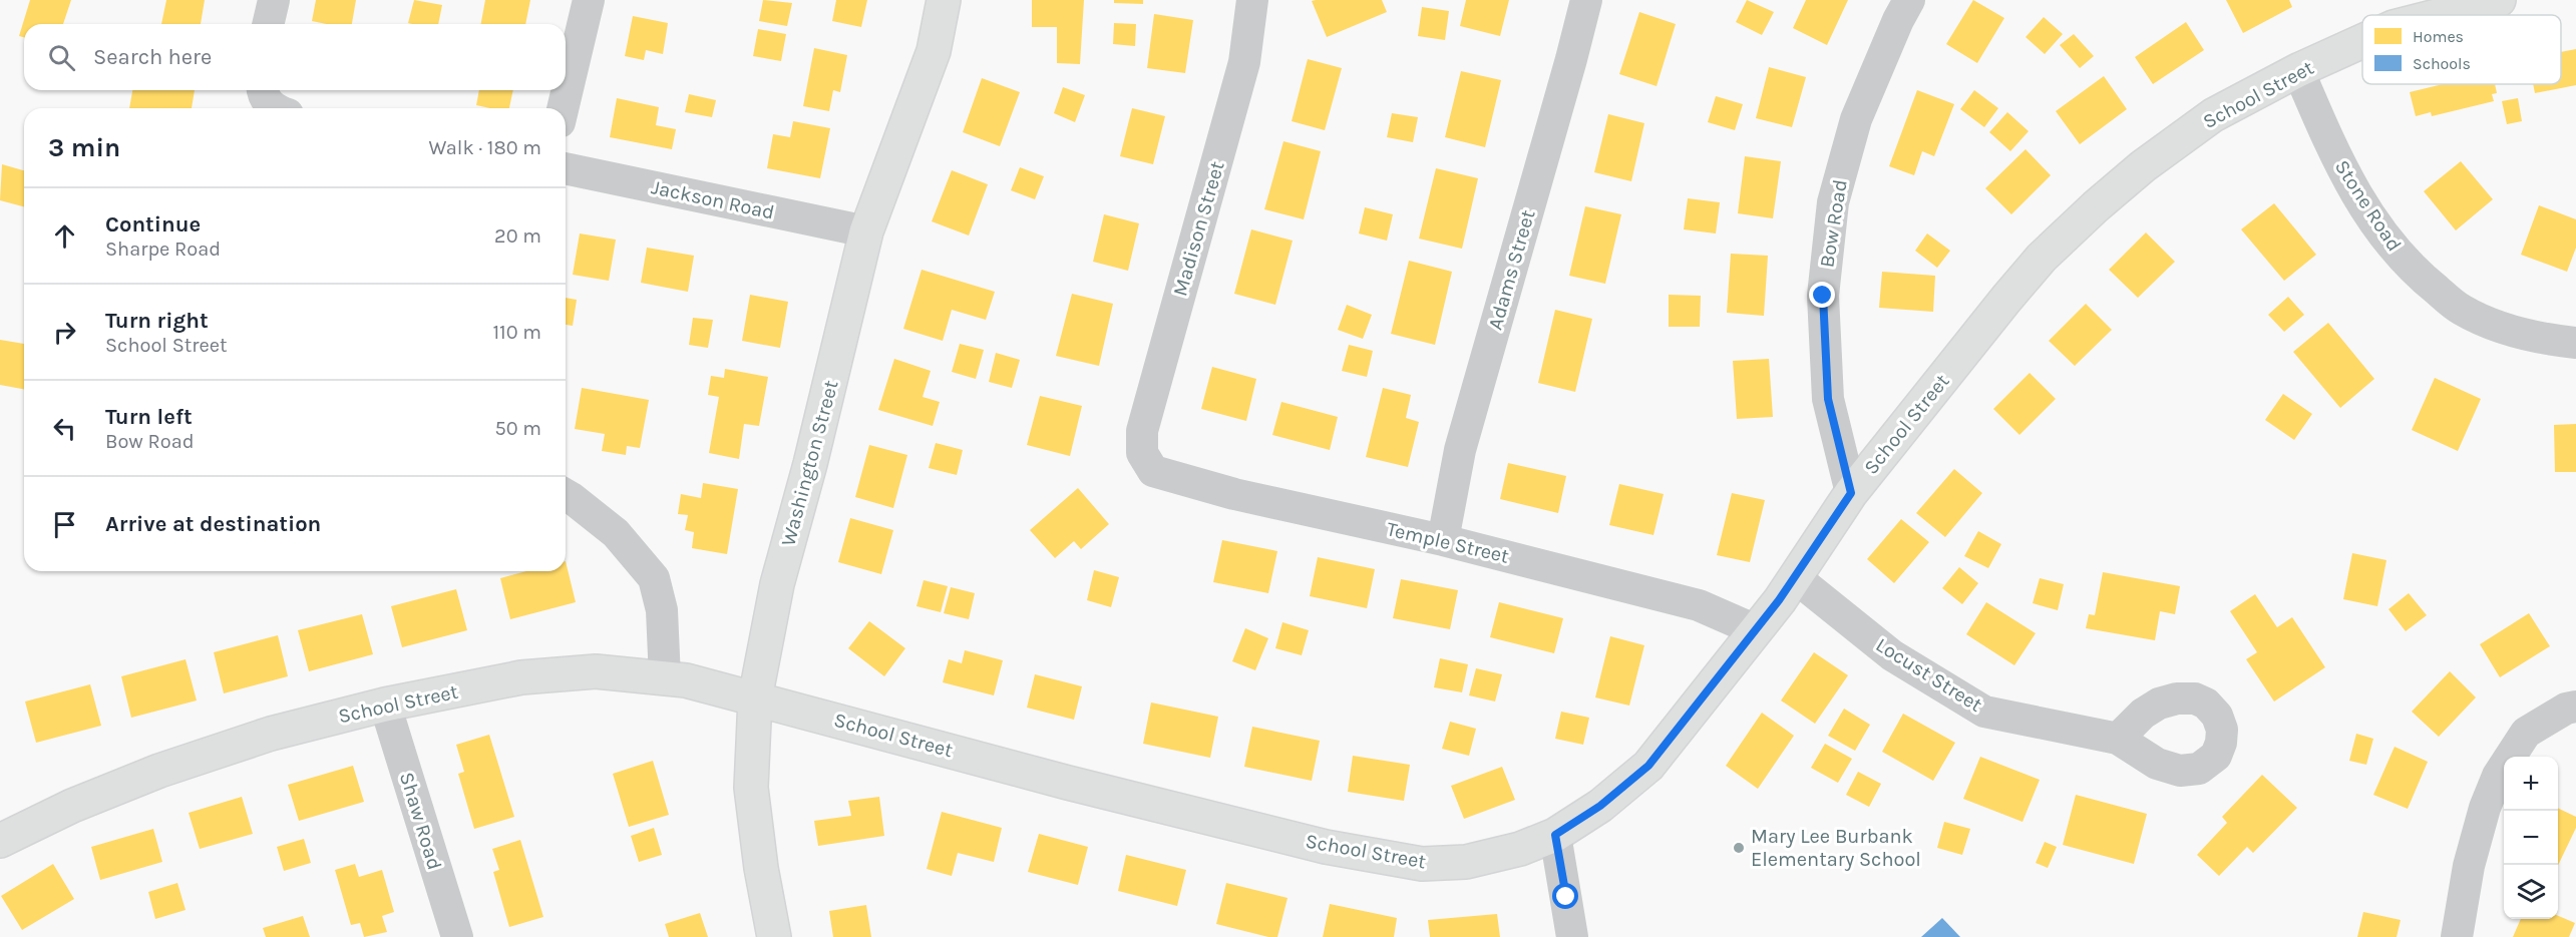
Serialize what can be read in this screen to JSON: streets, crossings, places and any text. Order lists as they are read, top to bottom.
{
  "streets": {
    "street": [
      "School Street",
      "Jackson Road",
      "Stone Road",
      "Bow Road",
      "Madison Street",
      "Adams Street",
      "Washington Street",
      "Temple Street",
      "Locust Street",
      "Shaw Road"
    ]
  },
  "crossings": [
    ["School Street", "Stone Road"],
    ["School Street", "Bow Road"],
    ["School Street", "Washington Street"],
    ["School Street", "Temple Street"],
    ["School Street", "Locust Street"],
    ["School Street", "Shaw Road"],
    ["Jackson Road", "Washington Street"],
    ["Madison Street", "Temple Street"],
    ["Adams Street", "Temple Street"]
  ],
  "places": ["Mary Lee Burbank Elementary School"],
  "legend": ["Homes", "Schools"],
  "page": {
    "search": "Search here",
    "heading": ["3 min", "Walk · 180 m"],
    "list": [
      ["Continue", "Sharpe Road", "20 m"],
      ["Turn right", "School Street", "110 m"],
      ["Turn left", "Bow Road", "50 m"],
      "Arrive at destination"
    ],
    "map_buttons": ["+", "−"]
  }
}
